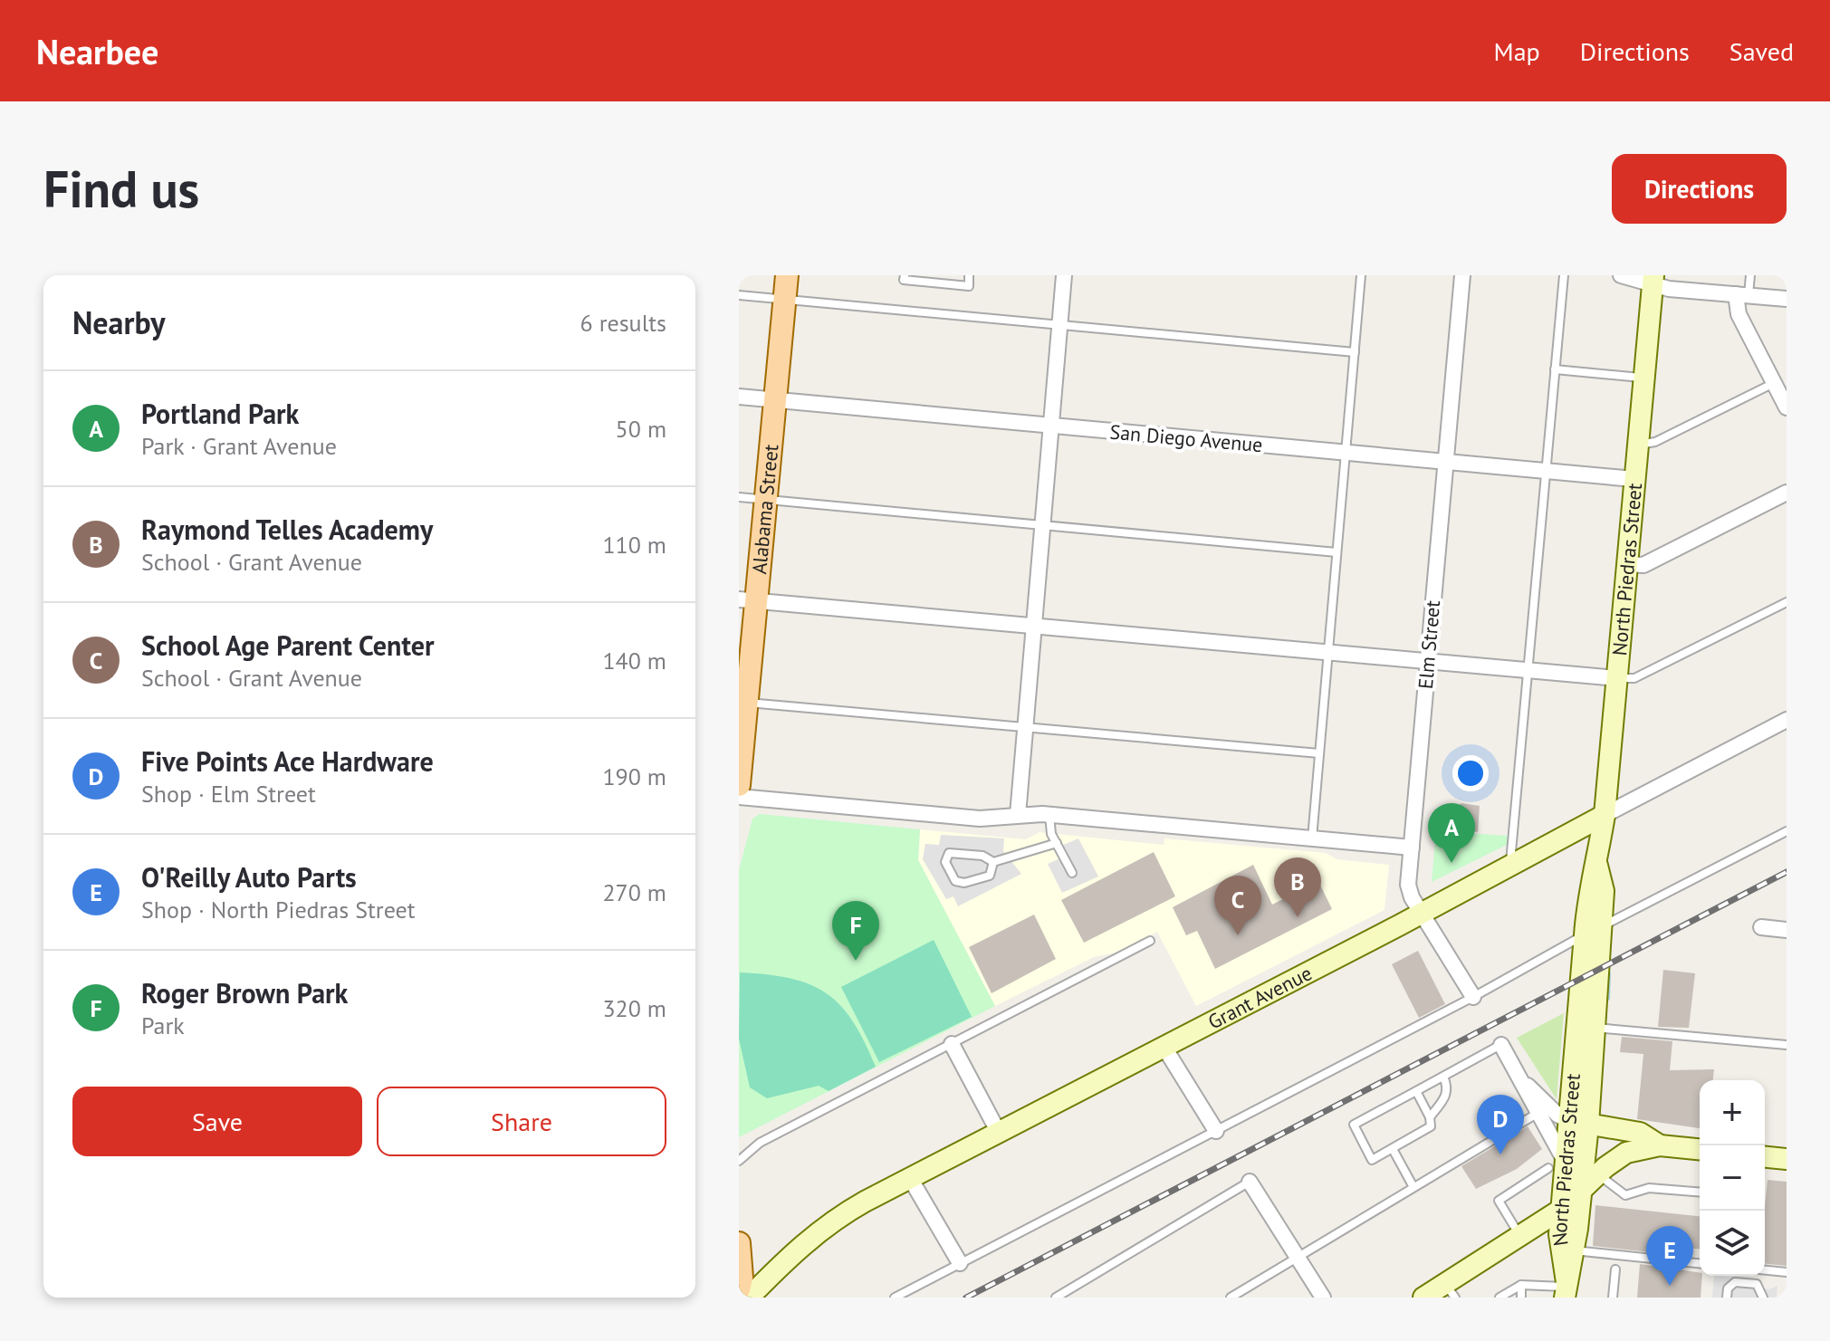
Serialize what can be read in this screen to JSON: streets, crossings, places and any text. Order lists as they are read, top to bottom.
{
  "streets": {
    "main road": ["Alabama Street", "North Piedras Street", "Grant Avenue"],
    "street": ["San Diego Avenue", "Elm Street"]
  },
  "crossings": [
    ["San Diego Avenue", "Alabama Street"],
    ["San Diego Avenue", "North Piedras Street"],
    ["San Diego Avenue", "Elm Street"],
    ["North Piedras Street", "Grant Avenue"],
    ["Elm Street", "Grant Avenue"]
  ],
  "page": {
    "header": "Nearbee",
    "nav": ["Map", "Directions", "Saved"],
    "buttons": [
      "Directions",
      ["Save", "Share"]
    ],
    "title": "Find us",
    "heading": ["Nearby", "6 results"],
    "list": [
      {
        "mark": "A",
        "name": "Portland Park",
        "note": "Park · Grant Avenue",
        "value": "50 m"
      },
      {
        "mark": "B",
        "name": "Raymond Telles Academy",
        "note": "School · Grant Avenue",
        "value": "110 m"
      },
      {
        "mark": "C",
        "name": "School Age Parent Center",
        "note": "School · Grant Avenue",
        "value": "140 m"
      },
      {
        "mark": "D",
        "name": "Five Points Ace Hardware",
        "note": "Shop · Elm Street",
        "value": "190 m"
      },
      {
        "mark": "E",
        "name": "O'Reilly Auto Parts",
        "note": "Shop · North Piedras Street",
        "value": "270 m"
      },
      {
        "mark": "F",
        "name": "Roger Brown Park",
        "note": "Park",
        "value": "320 m"
      }
    ],
    "pins": [
      "A",
      "B",
      "C",
      "F",
      "D",
      "E"
    ],
    "map_buttons": ["+", "−"]
  }
}
